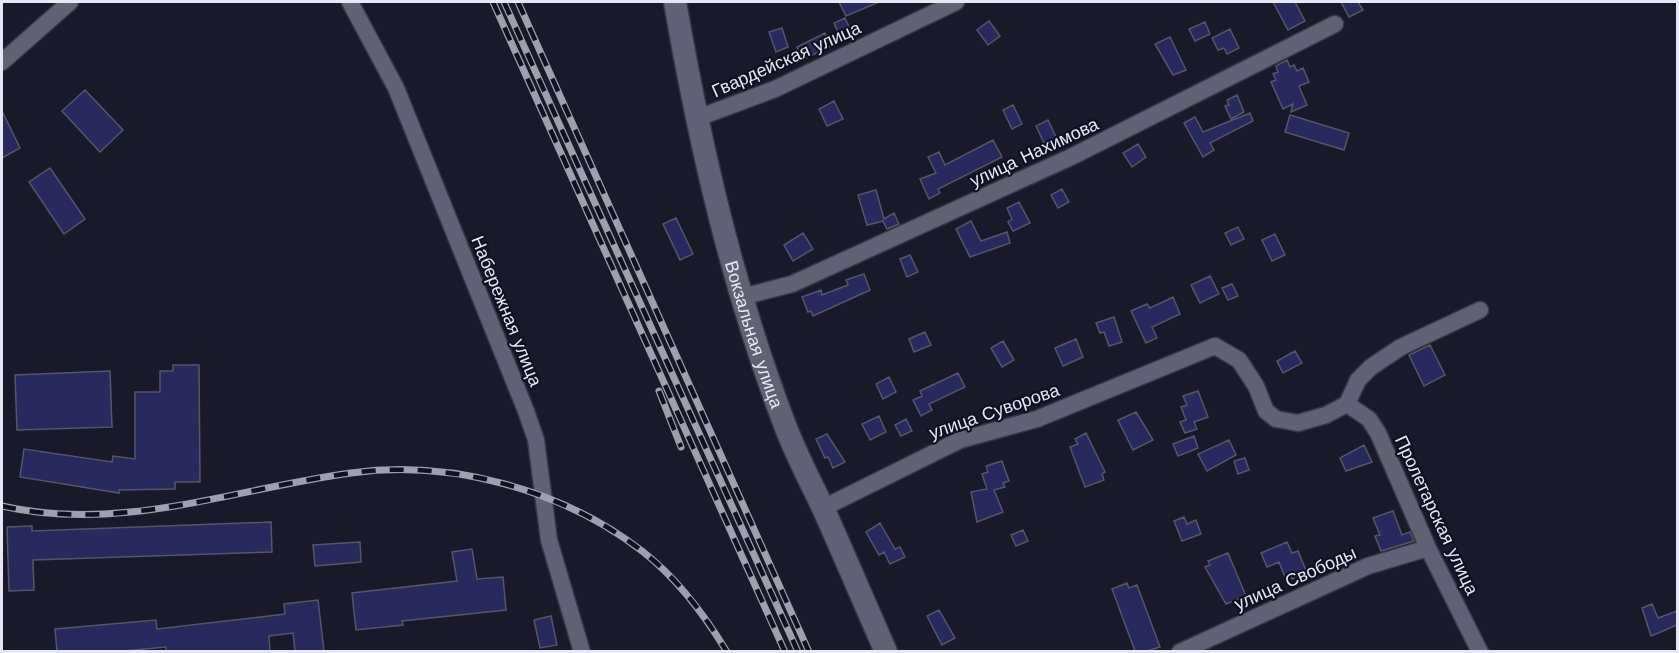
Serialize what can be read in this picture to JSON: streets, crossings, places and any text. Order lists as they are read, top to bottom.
{
  "streets": {
    "main road": ["Вокзальная улица"],
    "street": [
      "Гвардейская улица",
      "улица Нахимова",
      "Набережная улица",
      "улица Суворова",
      "Пролетарская улица",
      "улица Свободы"
    ]
  },
  "crossings": [
    ["Гвардейская улица", "Вокзальная улица"],
    ["улица Нахимова", "Вокзальная улица"],
    ["Вокзальная улица", "улица Суворова"],
    ["улица Суворова", "Пролетарская улица"],
    ["Пролетарская улица", "улица Свободы"]
  ]
}
